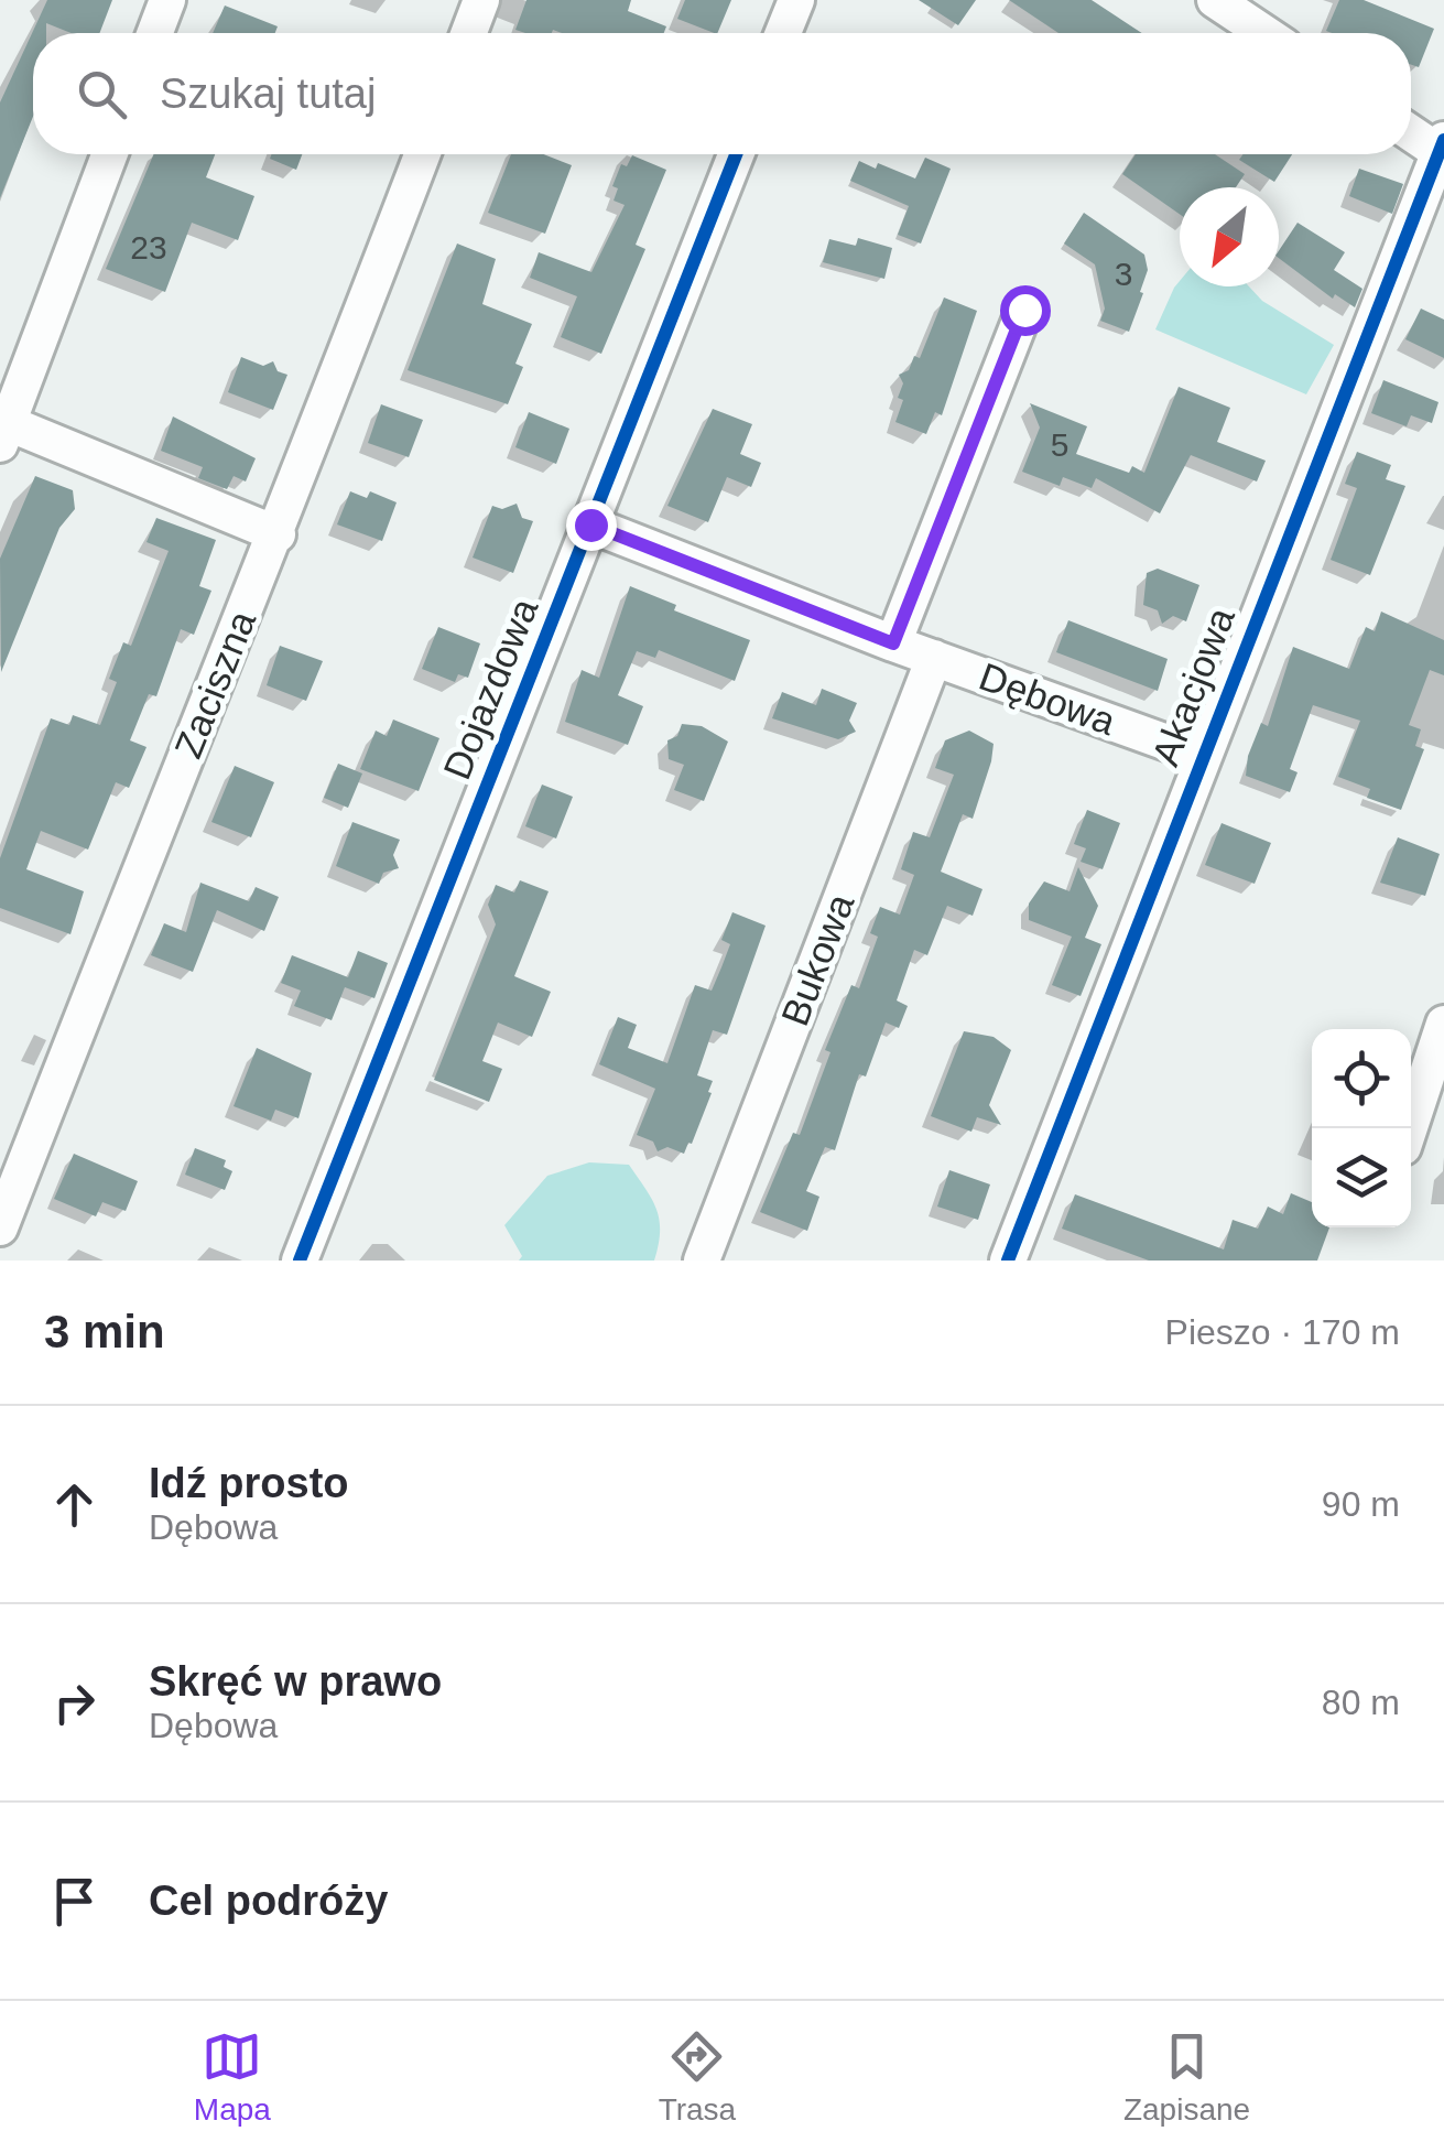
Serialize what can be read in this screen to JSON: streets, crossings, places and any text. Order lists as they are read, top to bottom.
{
  "streets": {
    "street": [
      "Zaciszna",
      "Akacjowa",
      "Dojazdowa",
      "Dębowa",
      "Bukowa"
    ]
  },
  "crossings": [
    ["Akacjowa", "Dębowa"],
    ["Dojazdowa", "Dębowa"],
    ["Dębowa", "Bukowa"]
  ],
  "house_numbers": ["23", "3", "5"],
  "north": "bottom left",
  "page": {
    "search": "Szukaj tutaj",
    "heading": ["3 min", "Pieszo · 170 m"],
    "list": [
      ["Idź prosto", "Dębowa", "90 m"],
      ["Skręć w prawo", "Dębowa", "80 m"],
      "Cel podróży"
    ],
    "nav": ["Mapa", "Trasa", "Zapisane"]
  }
}
